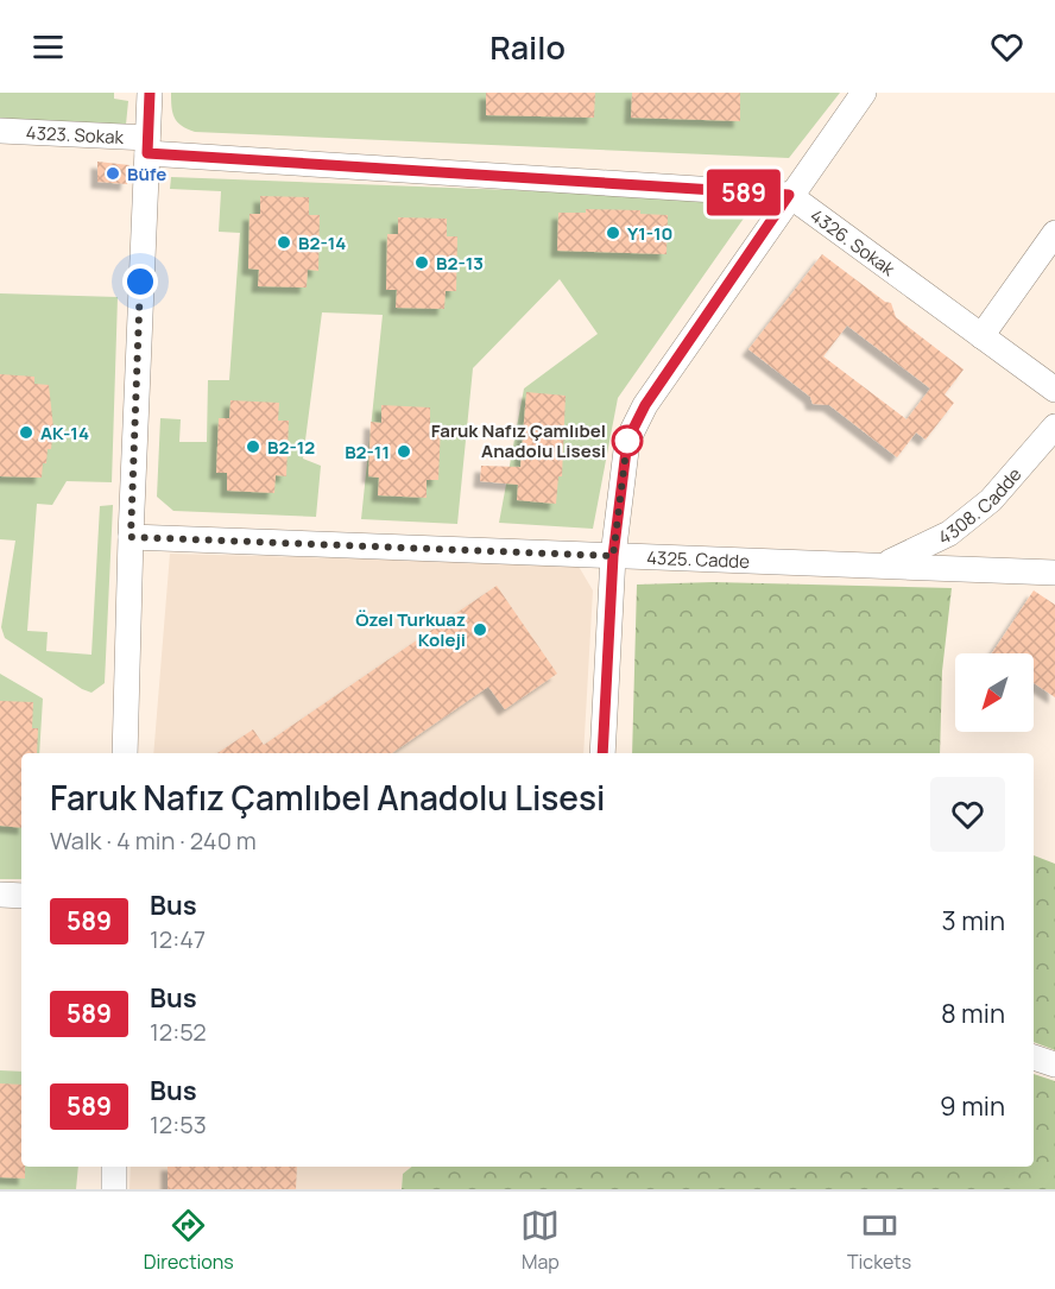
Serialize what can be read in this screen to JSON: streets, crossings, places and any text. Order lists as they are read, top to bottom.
{
  "streets": {
    "street": [
      "4323. Sokak",
      "4326. Sokak",
      "4308. Cadde",
      "4325. Cadde"
    ]
  },
  "crossings": [
    ["4308. Cadde", "4325. Cadde"]
  ],
  "places": [
    "Büfe",
    "Y1-10",
    "B2-14",
    "B2-13",
    "AK-14",
    "Faruk Nafız Çamlıbel Anadolu Lisesi",
    "B2-12",
    "B2-11",
    "Özel Turkuaz Koleji"
  ],
  "lines": ["bus line 589"],
  "north": "bottom left",
  "page": {
    "header": "Railo",
    "on_map": "589",
    "heading": ["Faruk Nafız Çamlıbel Anadolu Lisesi", "Walk · 4 min · 240 m"],
    "list": [
      {
        "mark": "589",
        "name": "Bus",
        "note": "12:47",
        "value": "3 min"
      },
      {
        "mark": "589",
        "name": "Bus",
        "note": "12:52",
        "value": "8 min"
      },
      {
        "mark": "589",
        "name": "Bus",
        "note": "12:53",
        "value": "9 min"
      }
    ],
    "tabs": ["Directions", "Map", "Tickets"]
  }
}
